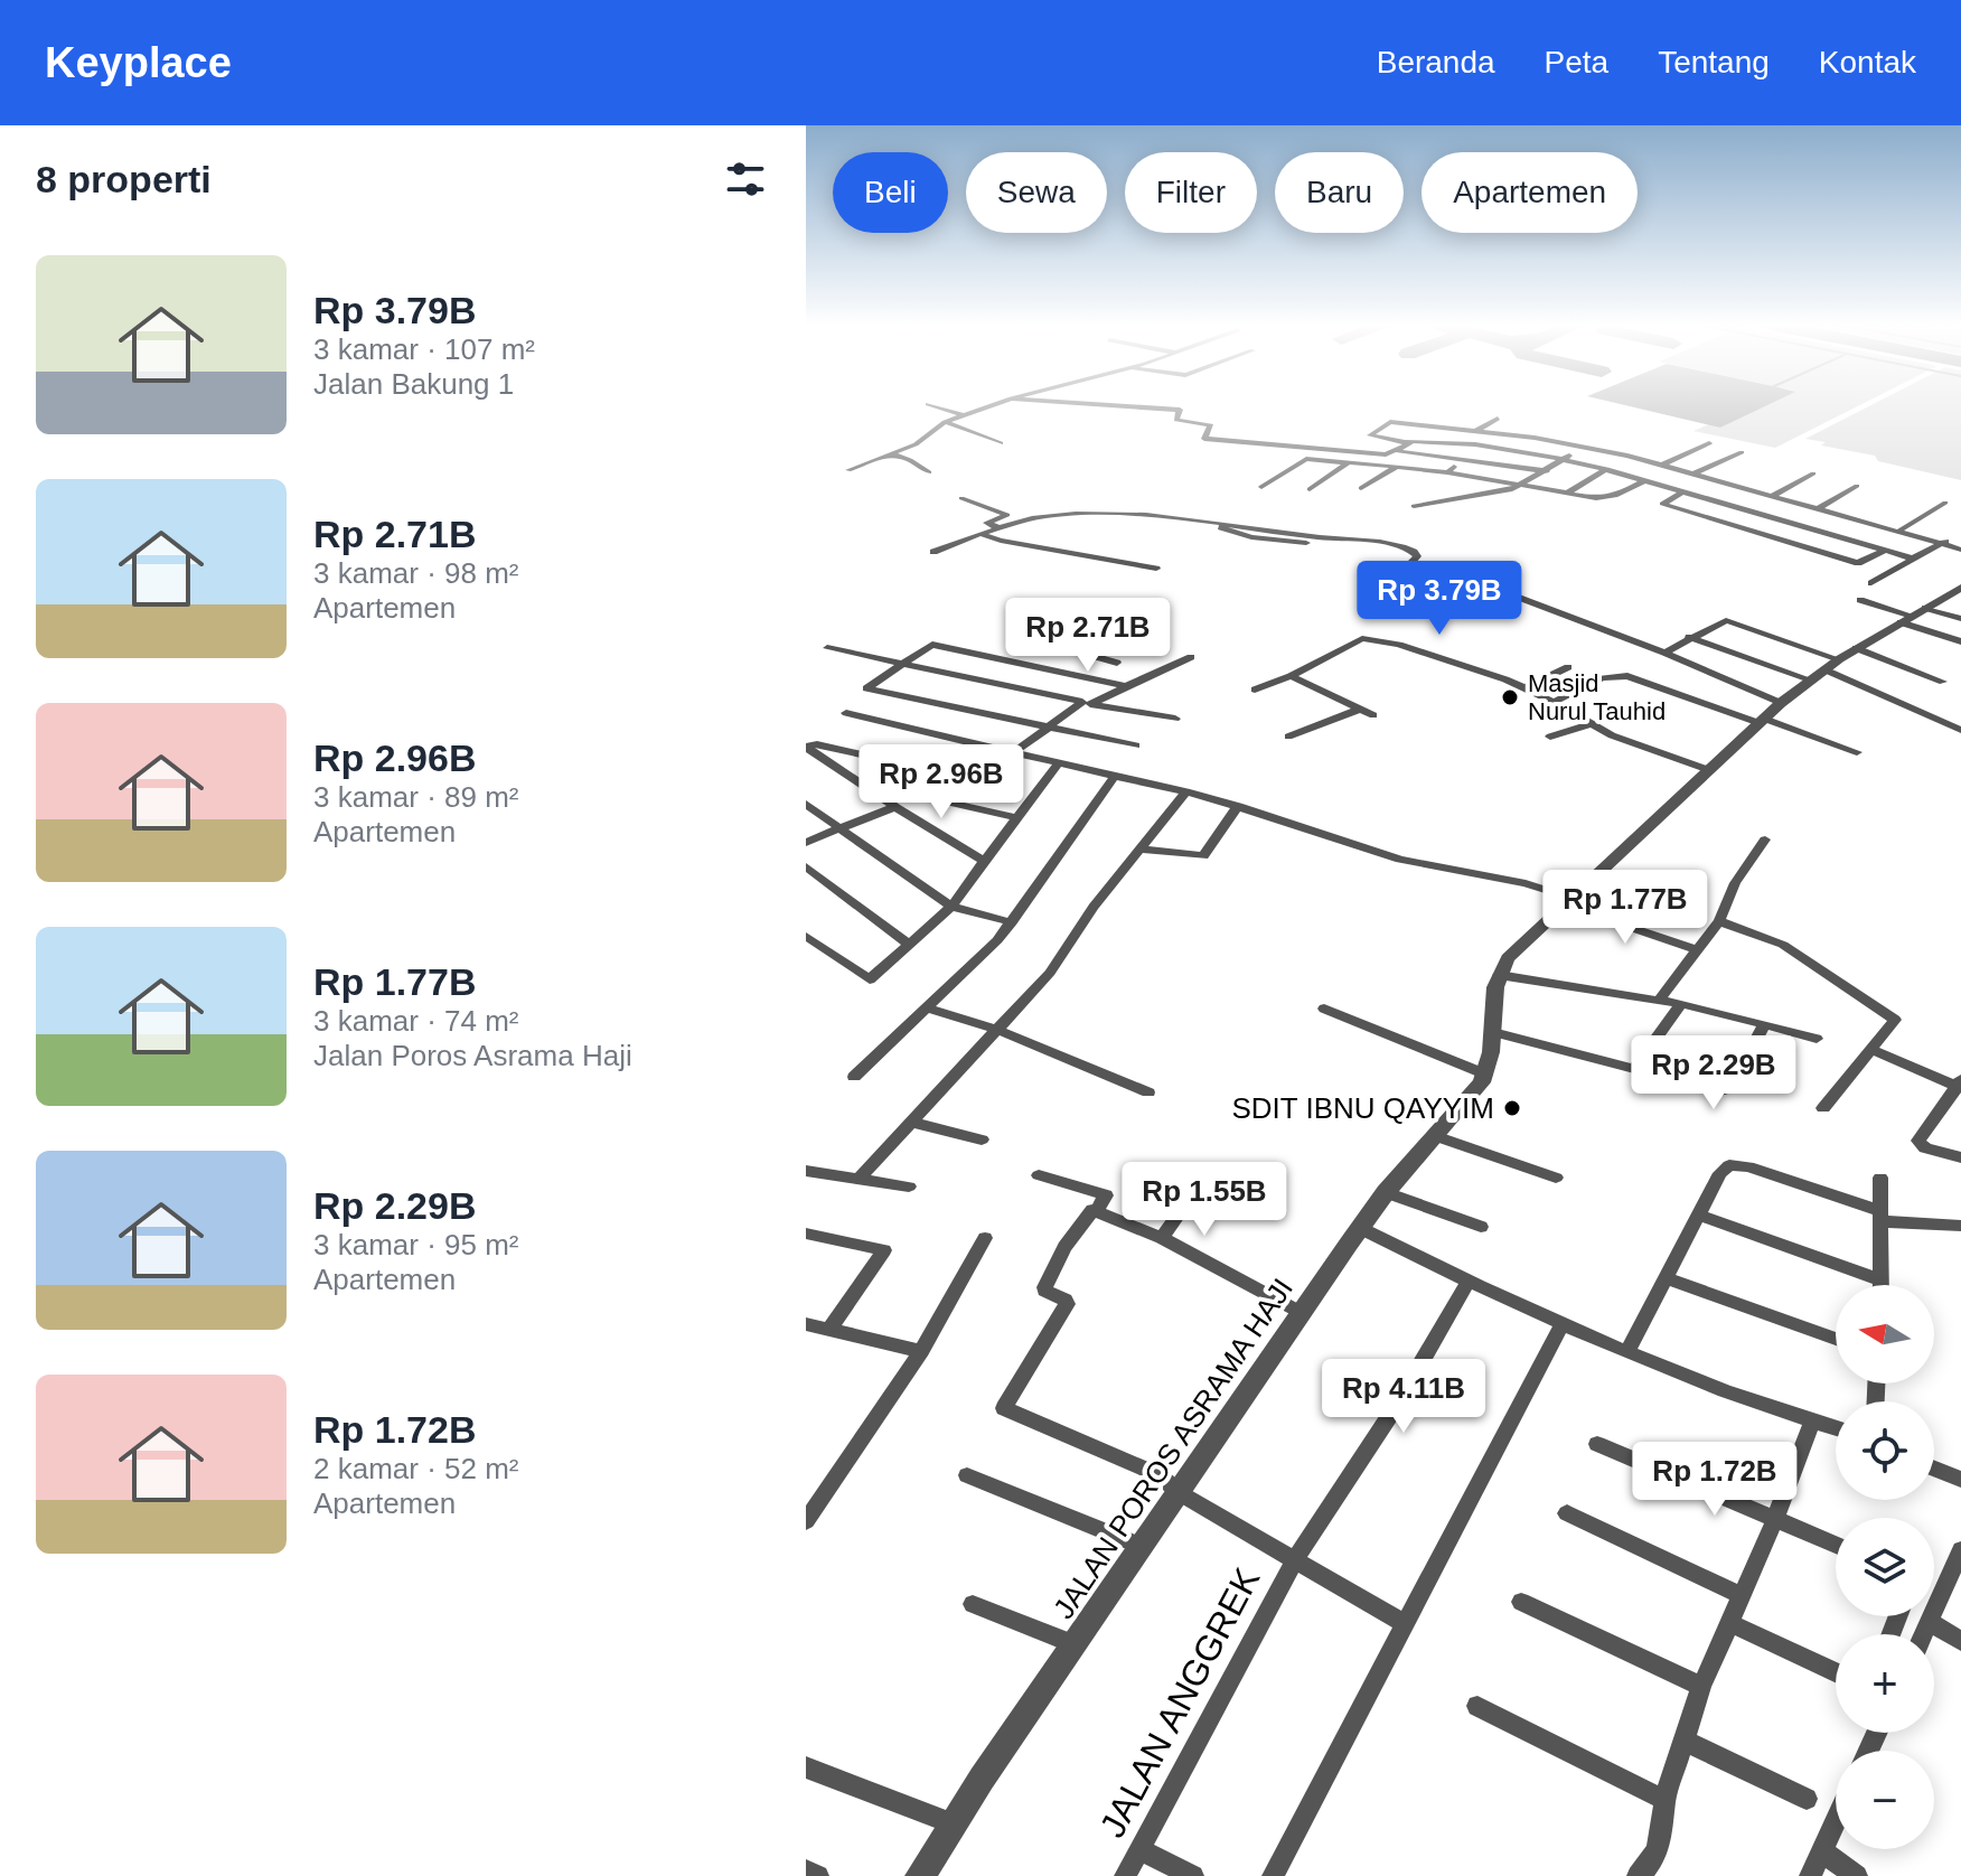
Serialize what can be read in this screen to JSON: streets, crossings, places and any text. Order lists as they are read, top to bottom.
{
  "streets": {
    "street": ["JALAN POROS ASRAMA HAJI", "JALAN ANGGREK"]
  },
  "places": ["Masjid Nurul Tauhid", "SDIT IBNU QAYYIM"],
  "north": "left",
  "page": {
    "header": "Keyplace",
    "nav": [
      "Beranda",
      "Peta",
      "Tentang",
      "Kontak"
    ],
    "heading": "8 properti",
    "chip": [
      "Beli",
      "Sewa",
      "Filter",
      "Baru",
      "Apartemen"
    ],
    "list": [
      {
        "name": "Rp 3.79B",
        "note": "3 kamar · 107 m² · Jalan Bakung 1"
      },
      {
        "name": "Rp 2.71B",
        "note": "3 kamar · 98 m² · Apartemen"
      },
      {
        "name": "Rp 2.96B",
        "note": "3 kamar · 89 m² · Apartemen"
      },
      {
        "name": "Rp 1.77B",
        "note": "3 kamar · 74 m² · Jalan Poros Asrama Haji"
      },
      {
        "name": "Rp 2.29B",
        "note": "3 kamar · 95 m² · Apartemen"
      },
      {
        "name": "Rp 1.72B",
        "note": "2 kamar · 52 m² · Apartemen"
      }
    ],
    "price": [
      "Rp 3.79B",
      "Rp 2.71B",
      "Rp 2.96B",
      "Rp 1.77B",
      "Rp 2.29B",
      "Rp 1.55B",
      "Rp 4.11B",
      "Rp 1.72B"
    ],
    "map_buttons": ["+", "−"]
  }
}
